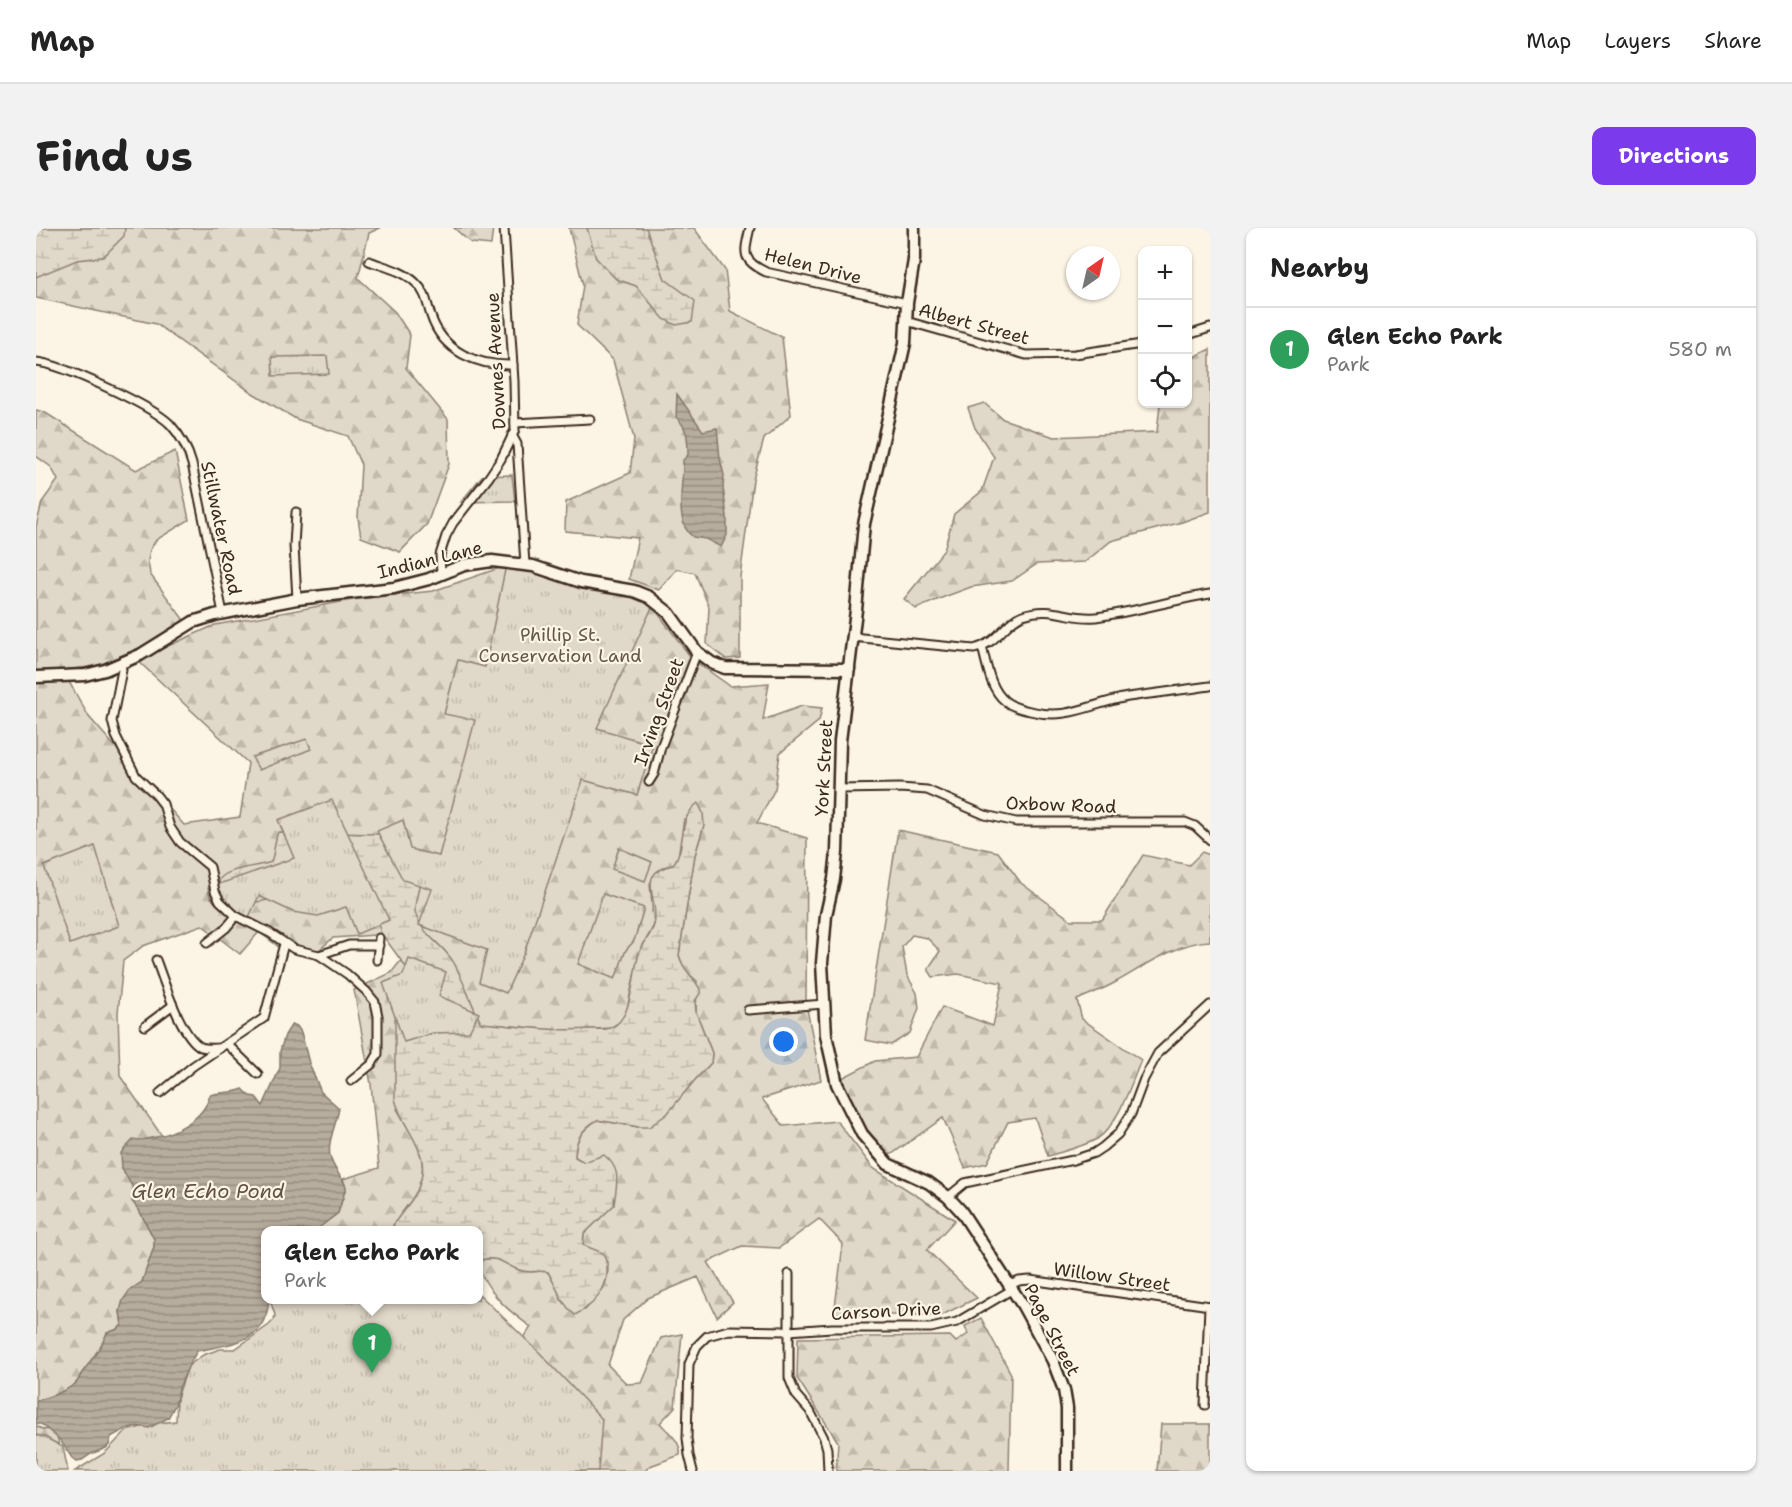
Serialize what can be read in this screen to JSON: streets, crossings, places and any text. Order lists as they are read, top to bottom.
{
  "streets": {
    "street": [
      "Helen Drive",
      "Albert Street",
      "Downes Avenue",
      "Stillwater Road",
      "Indian Lane",
      "Irving Street",
      "York Street",
      "Oxbow Road",
      "Willow Street",
      "Carson Drive",
      "Page Street"
    ]
  },
  "crossings": [
    ["Helen Drive", "York Street"],
    ["Albert Street", "York Street"],
    ["Downes Avenue", "Indian Lane"],
    ["Stillwater Road", "Indian Lane"],
    ["Indian Lane", "Irving Street"],
    ["Indian Lane", "York Street"],
    ["York Street", "Oxbow Road"],
    ["York Street", "Page Street"],
    ["Willow Street", "Carson Drive"],
    ["Willow Street", "Page Street"],
    ["Carson Drive", "Page Street"]
  ],
  "water": ["Glen Echo Pond"],
  "parks": ["Phillip St. Conservation Land"],
  "north": "top right",
  "page": {
    "header": "Map",
    "nav": ["Map", "Layers", "Share"],
    "buttons": "Directions",
    "title": "Find us",
    "heading": "Nearby",
    "map_buttons": ["+", "−"],
    "list": [
      {
        "mark": "1",
        "name": "Glen Echo Park",
        "note": "Park",
        "value": "580 m"
      }
    ],
    "popup": ["Glen Echo Park", "Park"],
    "pins": "1"
  }
}
